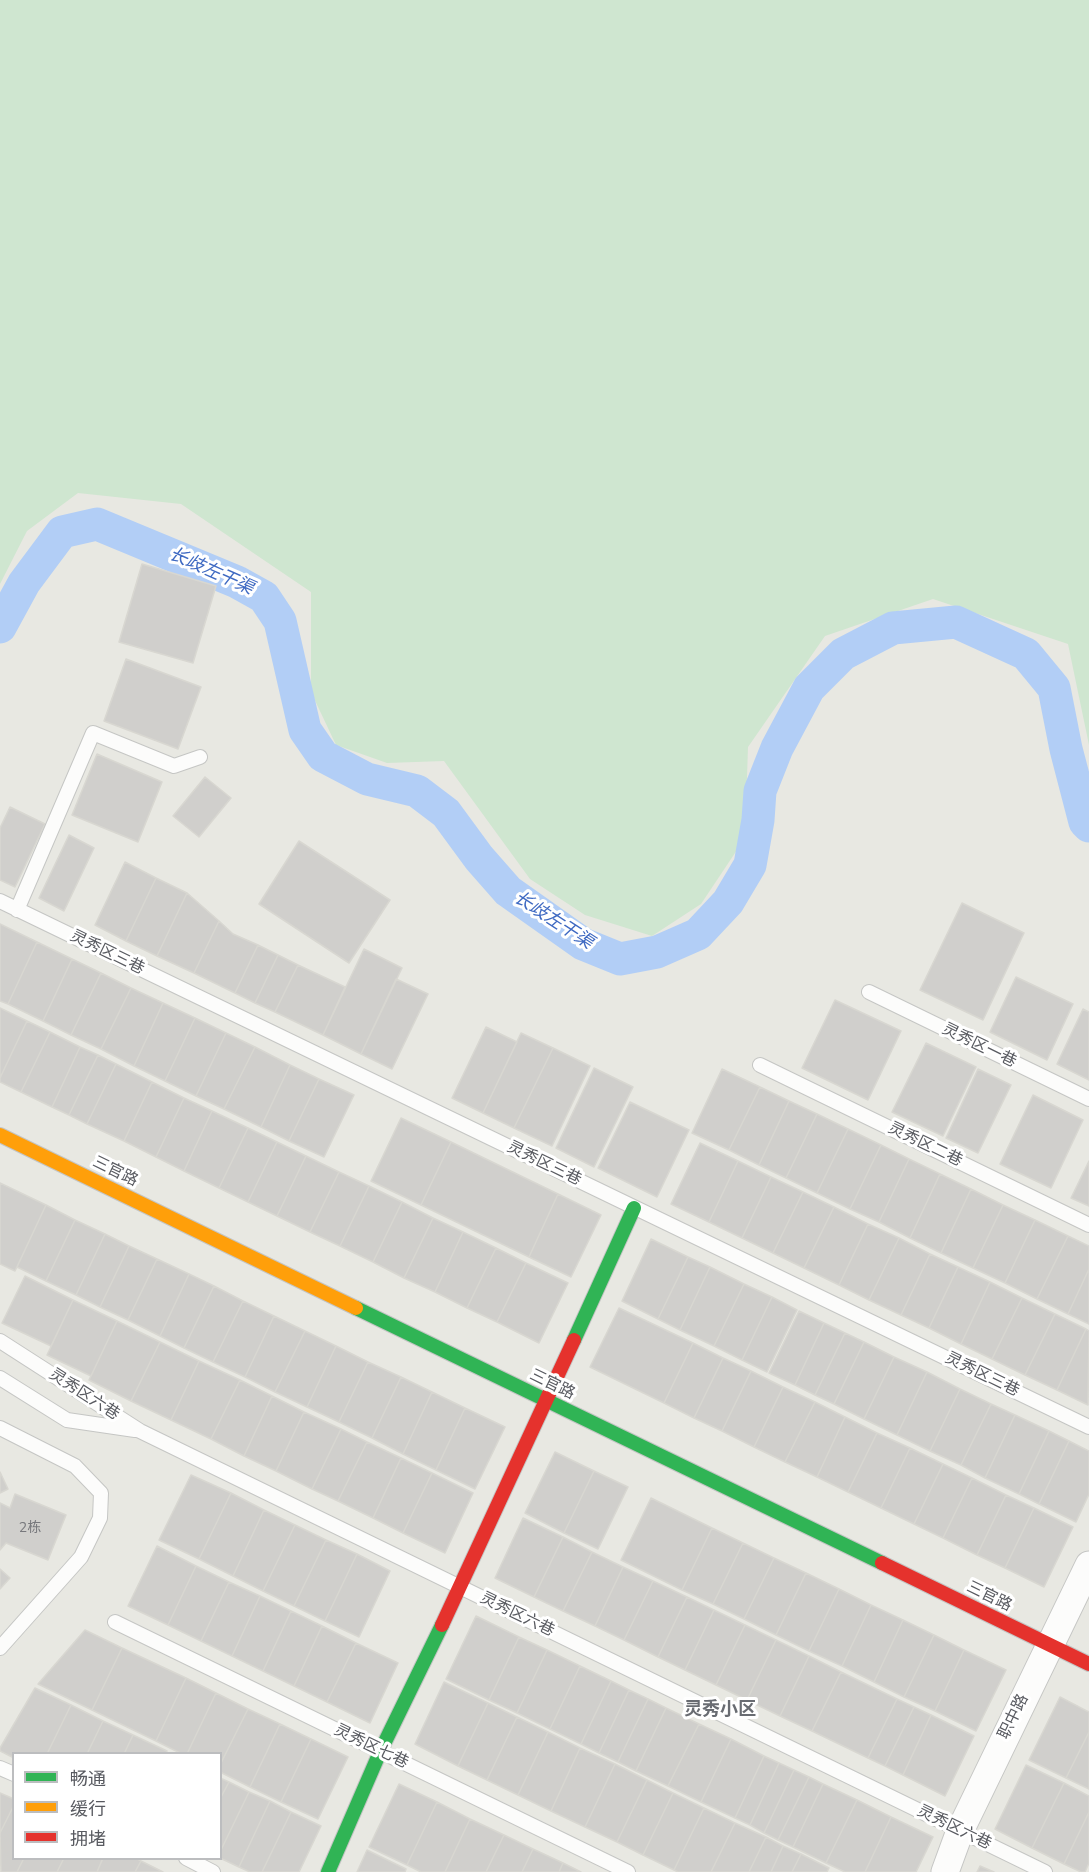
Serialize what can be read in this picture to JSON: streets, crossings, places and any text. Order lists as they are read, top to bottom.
{
  "streets": {
    "street": ["三官路", "职中路"],
    "lane": [
      "灵秀区三巷",
      "灵秀区一巷",
      "灵秀区二巷",
      "灵秀区六巷",
      "灵秀区七巷"
    ]
  },
  "crossings": [
    ["三官路", "职中路"],
    ["灵秀区六巷", "职中路"]
  ],
  "districts": ["灵秀小区"],
  "water": ["长歧左干渠"],
  "house_numbers": ["2栋"],
  "legend": ["畅通", "缓行", "拥堵"]
}
